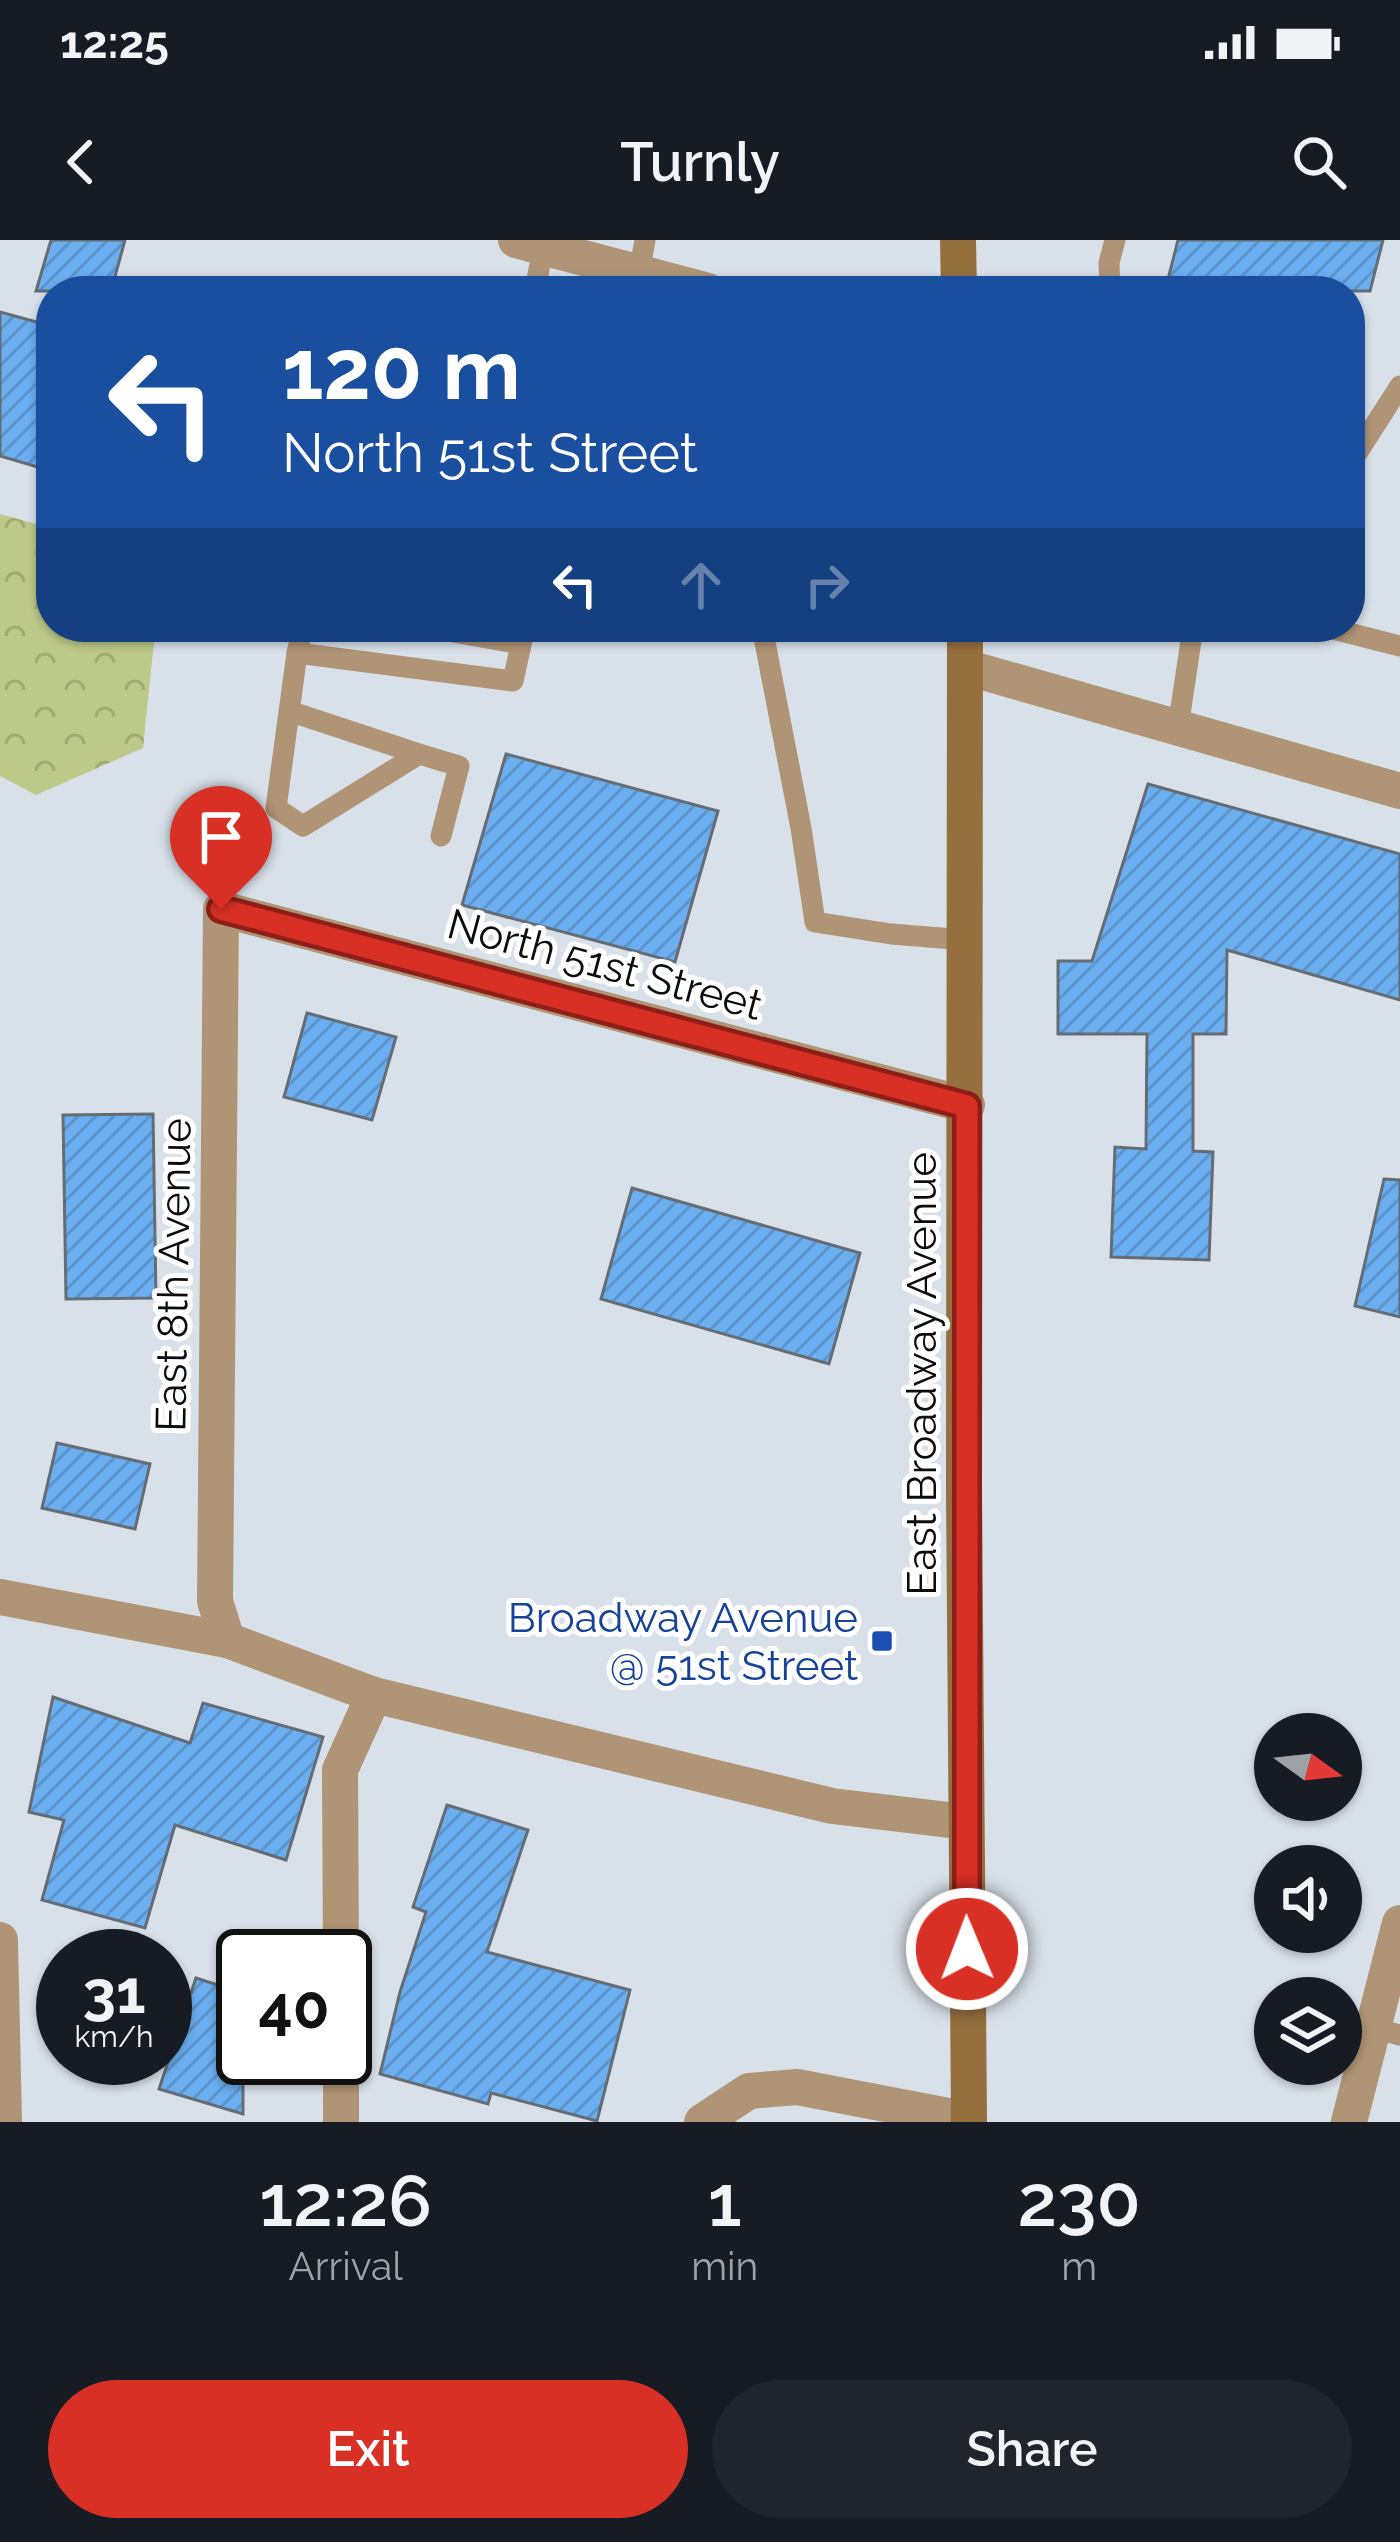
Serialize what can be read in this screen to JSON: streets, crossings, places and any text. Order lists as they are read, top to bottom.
{
  "streets": {
    "street": ["North 51st Street", "East 8th Avenue", "East Broadway Avenue"]
  },
  "crossings": [
    ["North 51st Street", "East 8th Avenue"],
    ["North 51st Street", "East Broadway Avenue"]
  ],
  "places": {
    "transit": ["Broadway Avenue @ 51st Street"]
  },
  "north": "right",
  "page": {
    "status": "12:25",
    "header": "Turnly",
    "turn": ["120 m", "North 51st Street"],
    "speed": "31 km/h",
    "limit": "40",
    "eta": [
      "12:26",
      "Arrival",
      "1",
      "min",
      "230",
      "m"
    ],
    "buttons": ["Exit", "Share"]
  }
}
